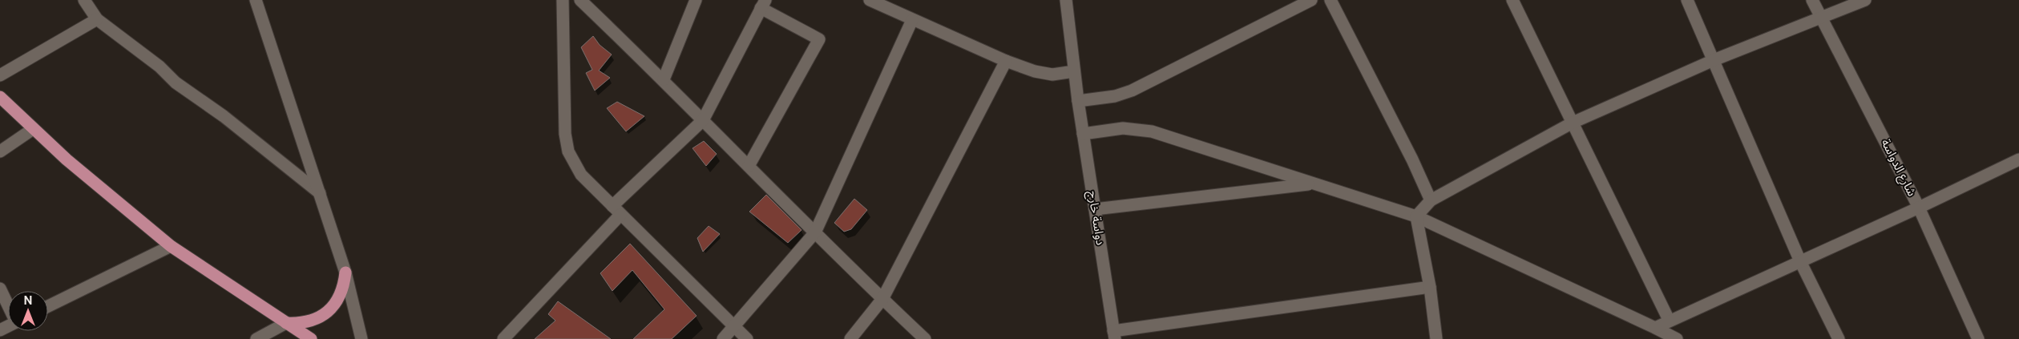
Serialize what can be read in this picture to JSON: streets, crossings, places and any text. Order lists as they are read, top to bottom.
{
  "streets": {
    "street": ["شارع الدواسة", "دواسة خارج"]
  },
  "north": "top"
}
